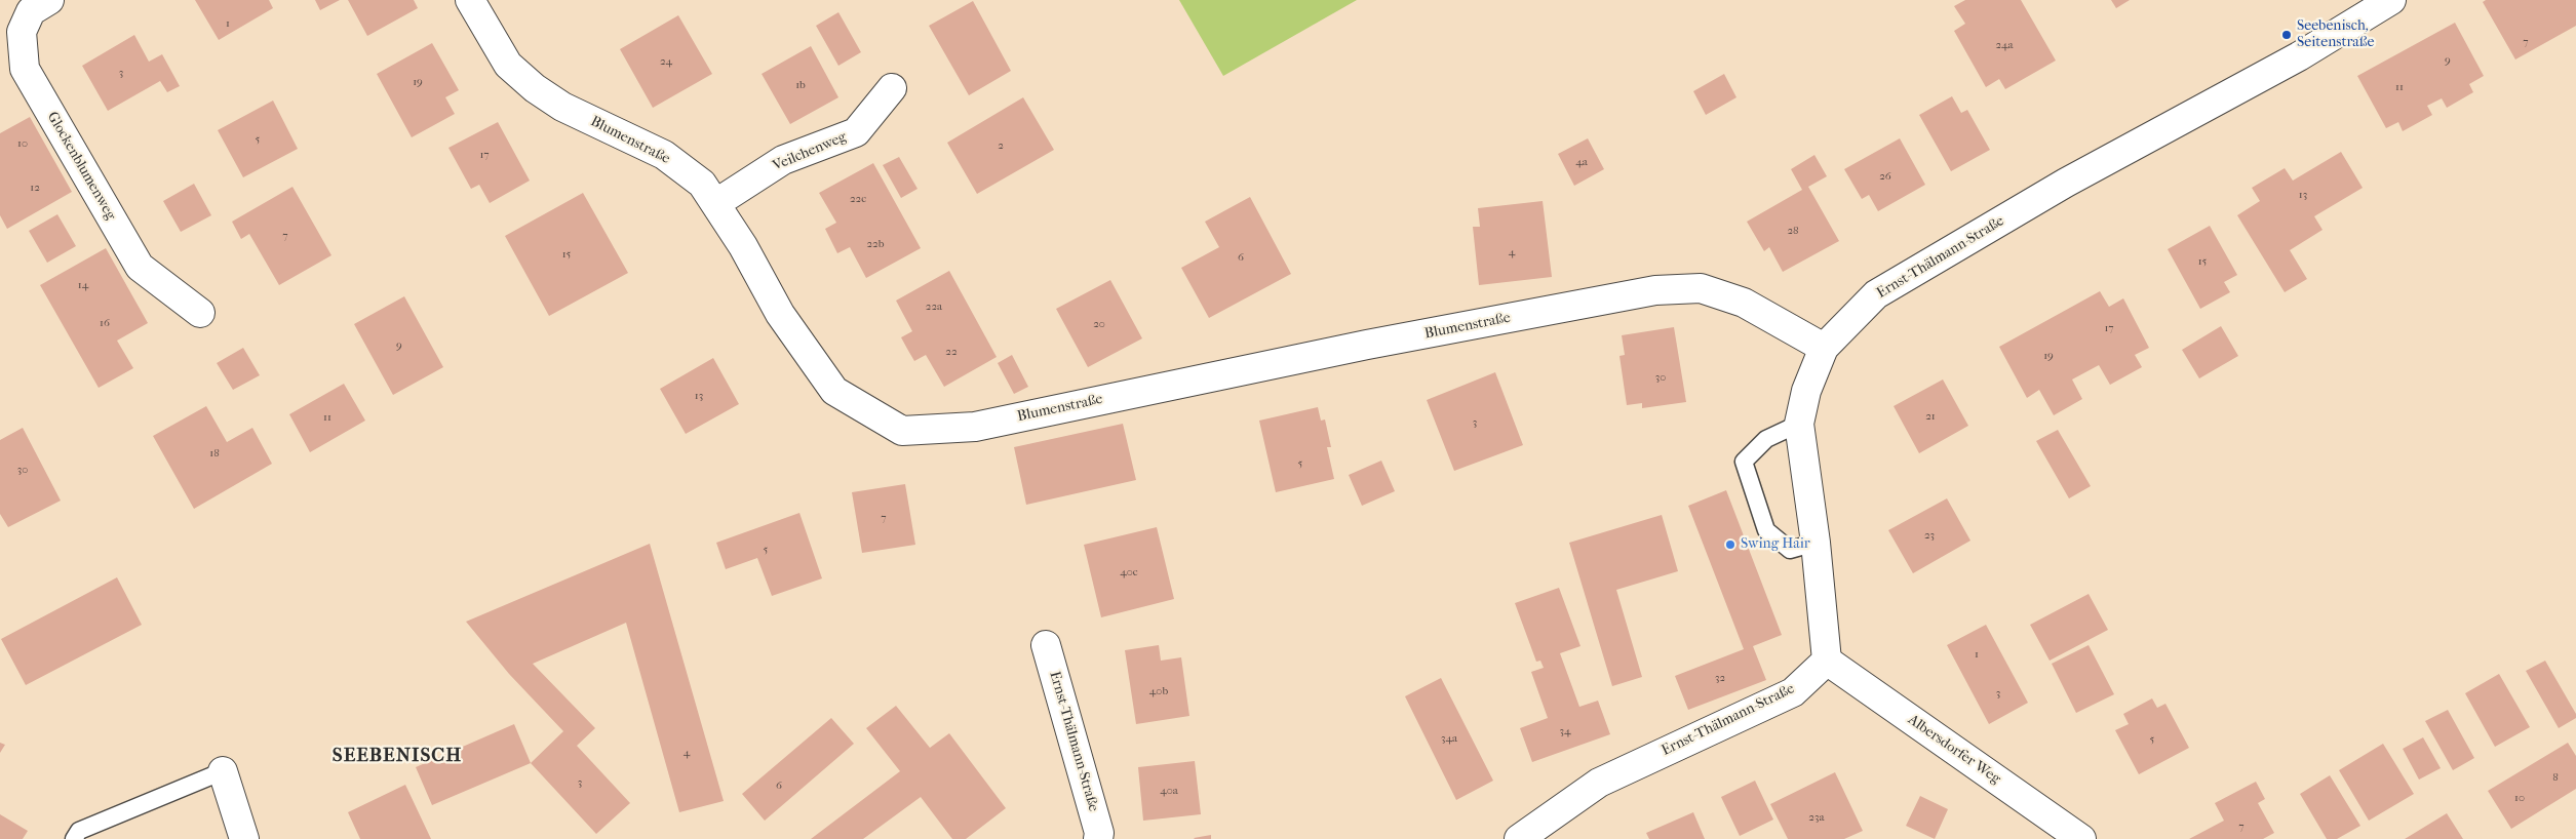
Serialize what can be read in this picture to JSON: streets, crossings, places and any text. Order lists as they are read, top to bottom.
{
  "streets": {
    "street": [
      "Blumenstraße",
      "Veilchenweg",
      "Glockenblumenweg",
      "Ernst-Thälmann-Straße",
      "Albersdorfer Weg"
    ]
  },
  "crossings": [
    ["Blumenstraße", "Veilchenweg"],
    ["Blumenstraße", "Ernst-Thälmann-Straße"],
    ["Ernst-Thälmann-Straße", "Albersdorfer Weg"]
  ],
  "districts": ["SEEBENISCH"],
  "places": ["Seebenisch, Seitenstraße", "Swing Hair"],
  "house_numbers": [
    "1",
    "7",
    "24a",
    "9",
    "24",
    "3",
    "19",
    "1b",
    "11",
    "5",
    "10",
    "2",
    "17",
    "4a",
    "26",
    "12",
    "13",
    "22c",
    "28",
    "7",
    "22b",
    "4",
    "15",
    "6",
    "15",
    "14",
    "22a",
    "16",
    "20",
    "17",
    "9",
    "22",
    "19",
    "30",
    "13",
    "21",
    "11",
    "3",
    "18",
    "5",
    "30",
    "7",
    "23",
    "5",
    "40c",
    "1",
    "32",
    "40b",
    "3",
    "34",
    "34a",
    "5",
    "4",
    "8",
    "3",
    "6",
    "40a",
    "10",
    "23a",
    "7"
  ]
}
